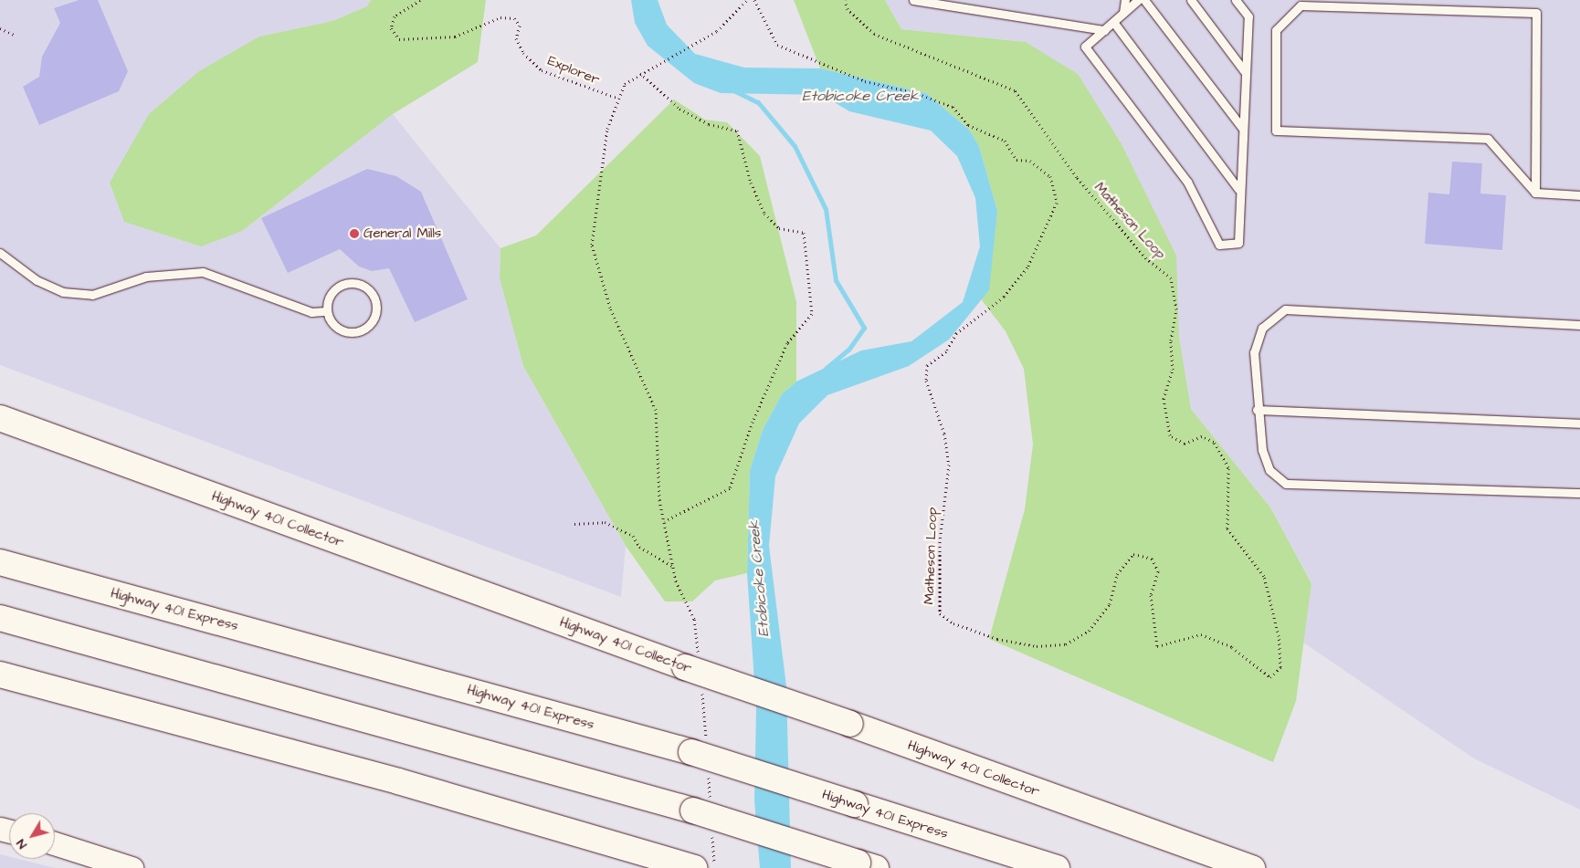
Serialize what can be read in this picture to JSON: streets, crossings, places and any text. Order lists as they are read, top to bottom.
{
  "streets": {
    "highway": ["Highway 401 Collector", "Highway 401 Express"],
    "path": ["Explorer", "Matheson Loop"]
  },
  "water": ["Etobicoke Creek"],
  "places": ["General Mills"],
  "north": "bottom left"
}
